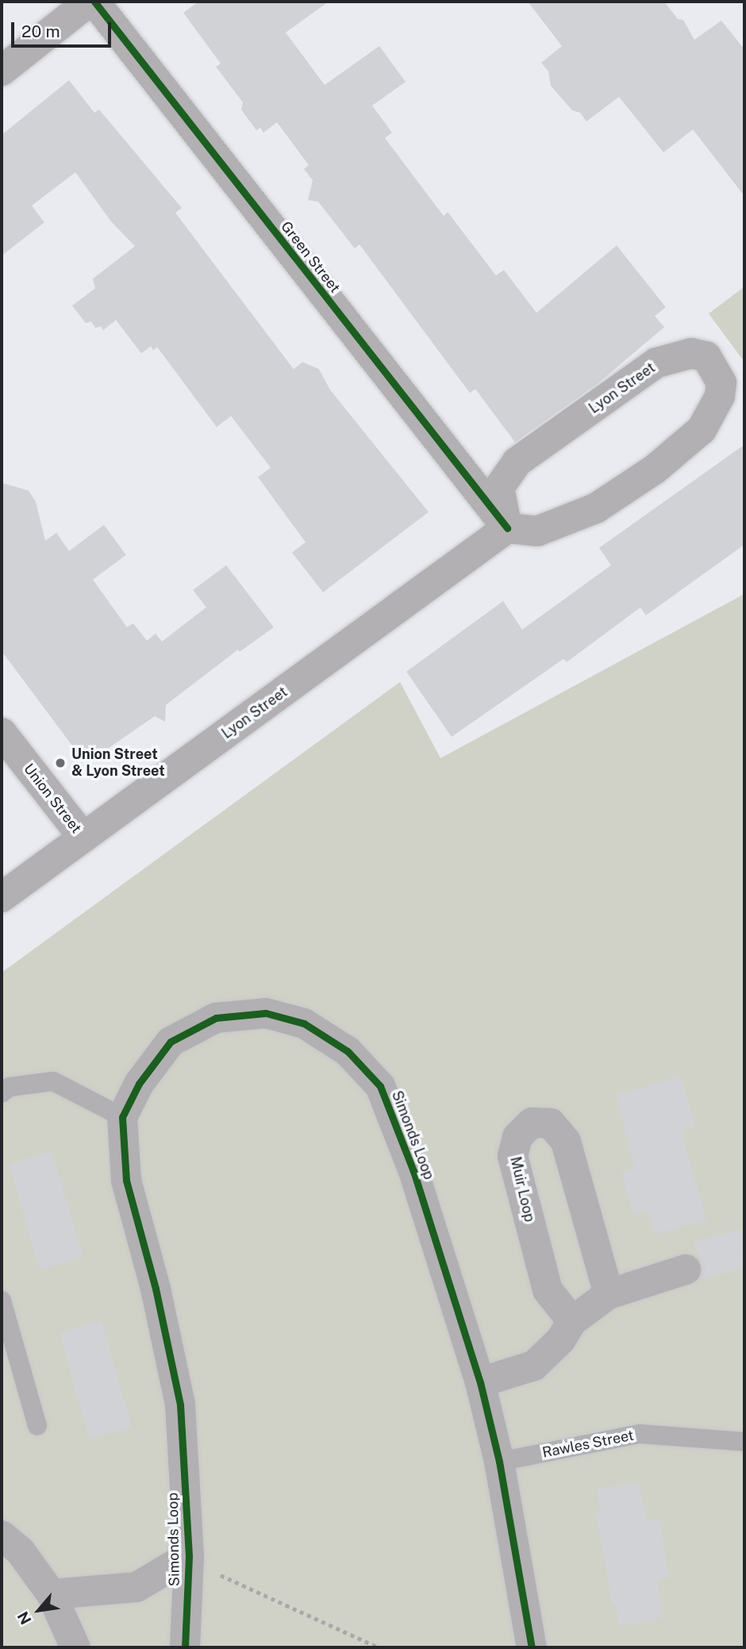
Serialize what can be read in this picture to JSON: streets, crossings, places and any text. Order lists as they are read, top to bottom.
{
  "streets": {
    "street": [
      "Green Street",
      "Lyon Street",
      "Union Street",
      "Simonds Loop",
      "Muir Loop"
    ],
    "lane": ["Rawles Street"]
  },
  "crossings": [
    ["Green Street", "Lyon Street"],
    ["Lyon Street", "Union Street"],
    ["Simonds Loop", "Rawles Street"]
  ],
  "places": ["Union Street & Lyon Street"],
  "scale_bar": "20 m",
  "north": "bottom left"
}
